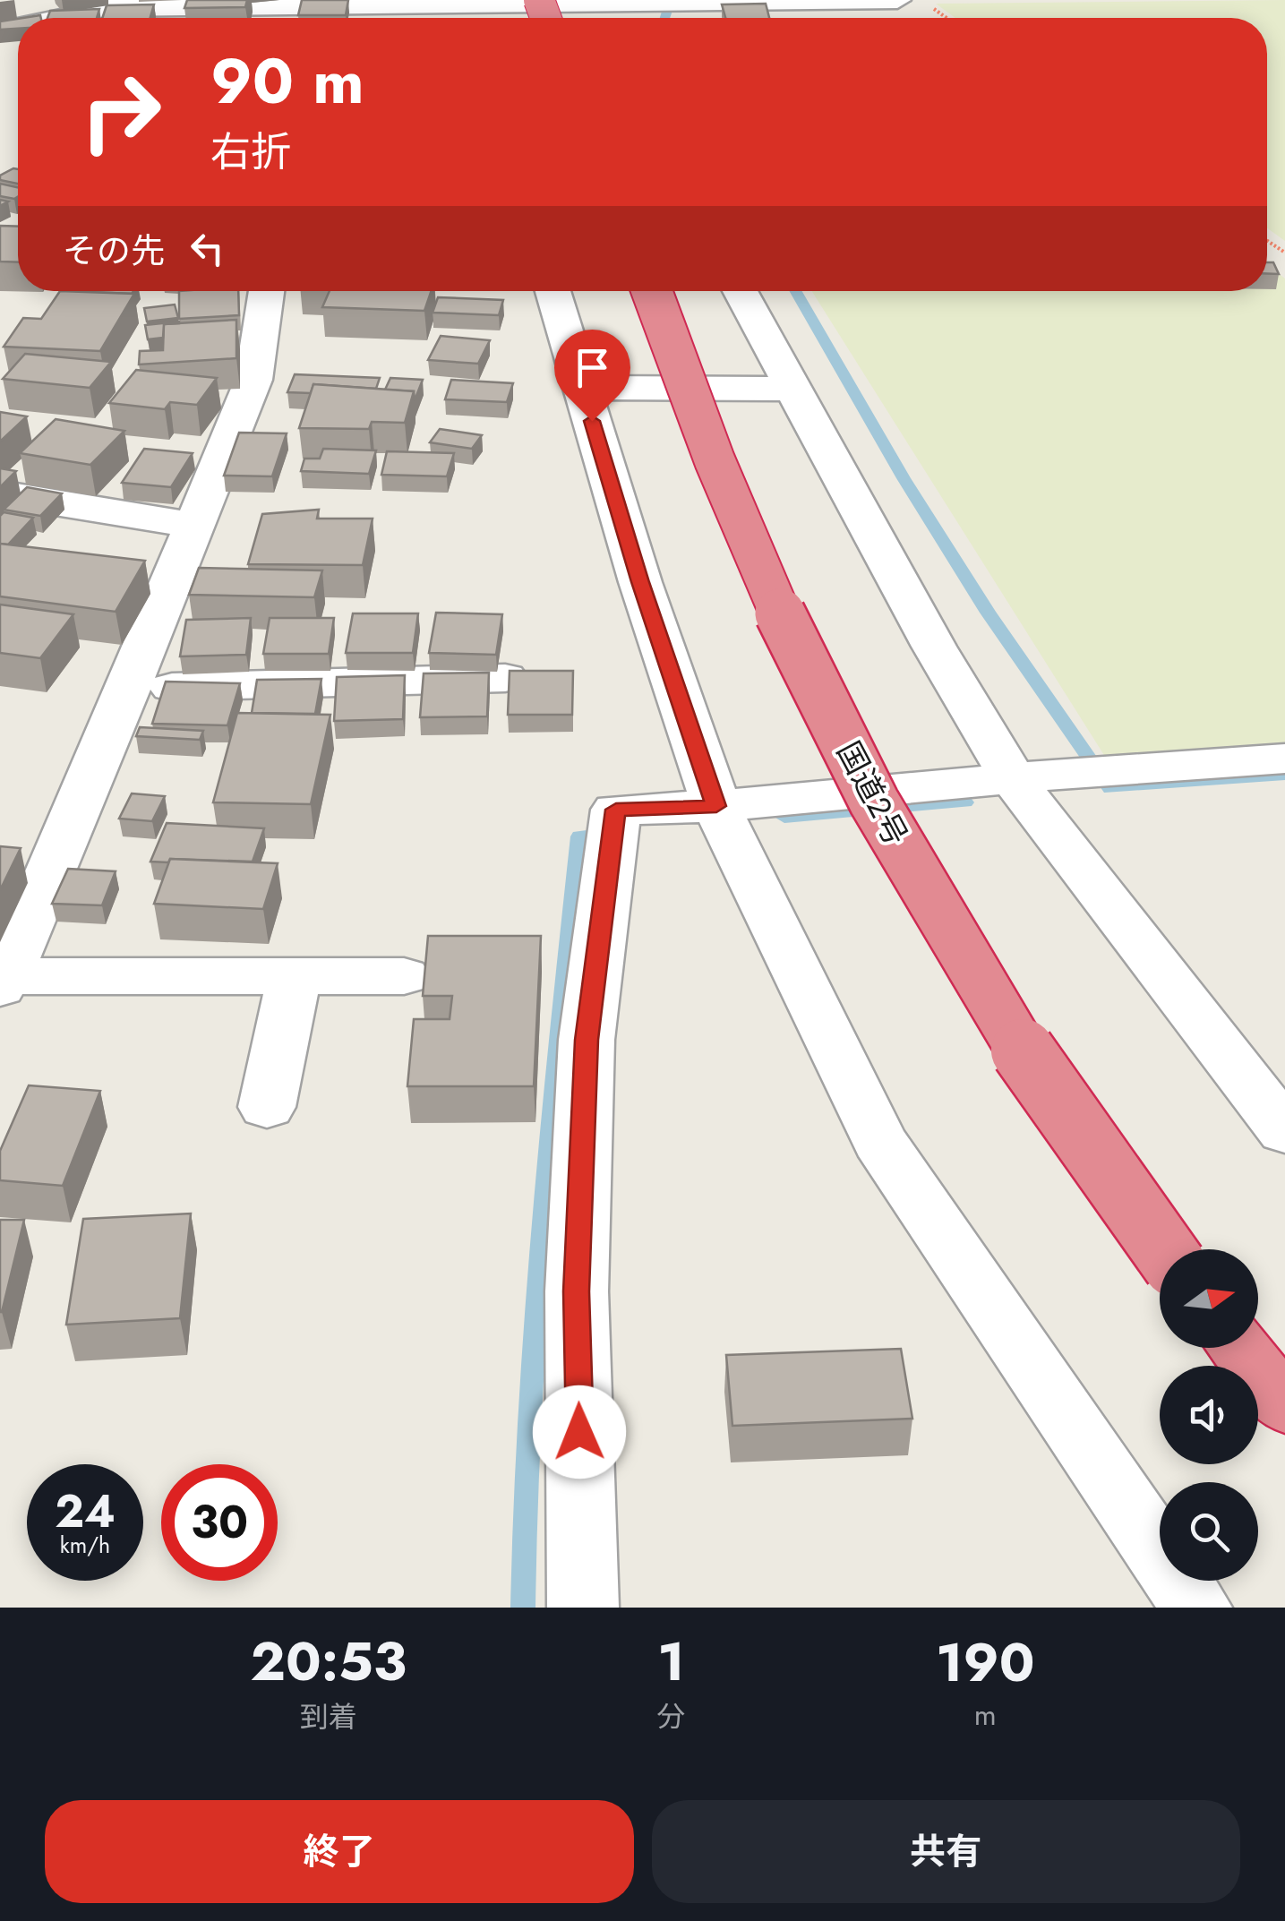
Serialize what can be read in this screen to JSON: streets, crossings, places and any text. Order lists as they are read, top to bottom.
{
  "streets": {
    "highway": ["国道2号"]
  },
  "north": "right",
  "page": {
    "turn": ["90 m", "右折"],
    "then": "その先",
    "speed": "24 km/h",
    "limit": "30",
    "eta": [
      "20:53",
      "到着",
      "1",
      "分",
      "190",
      "m"
    ],
    "buttons": ["終了", "共有"]
  }
}
